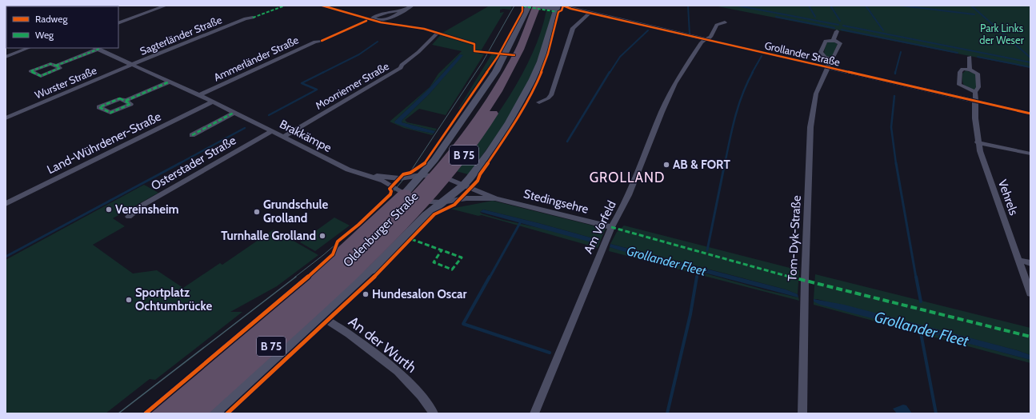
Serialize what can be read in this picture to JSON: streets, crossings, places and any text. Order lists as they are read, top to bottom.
{
  "streets": {
    "highway": ["B 75", "Oldenburger Straße"],
    "street": [
      "Sagterländer Straße",
      "Grollander Straße",
      "Ammerländer Straße",
      "Wurster Straße",
      "Moorriemer Straße",
      "Brakkämpe",
      "Land-Wührdener-Straße",
      "Osterstader Straße",
      "Vehrels",
      "Stedingsehre",
      "Am Vorfeld",
      "Tom-Dyk-Straße",
      "An der Wurth"
    ]
  },
  "crossings": [
    ["Sagterländer Straße", "Wurster Straße"],
    ["Sagterländer Straße", "Brakkämpe"],
    ["Grollander Straße", "Vehrels"],
    ["Grollander Straße", "Am Vorfeld"],
    ["Grollander Straße", "Oldenburger Straße"],
    ["Grollander Straße", "Tom-Dyk-Straße"],
    ["Ammerländer Straße", "Brakkämpe"],
    ["Wurster Straße", "Brakkämpe"],
    ["Moorriemer Straße", "Brakkämpe"],
    ["Brakkämpe", "Land-Wührdener-Straße"],
    ["Brakkämpe", "Osterstader Straße"],
    ["Brakkämpe", "Stedingsehre"],
    ["Stedingsehre", "Am Vorfeld"]
  ],
  "districts": ["GROLLAND"],
  "water": ["Grollander Fleet"],
  "parks": ["Park Links der Weser"],
  "places": [
    "AB & FORT",
    "Vereinsheim",
    "Grundschule Grolland",
    "Turnhalle Grolland",
    "Hundesalon Oscar",
    "Sportplatz Ochtumbrücke"
  ],
  "legend": ["Radweg", "Weg"]
}
